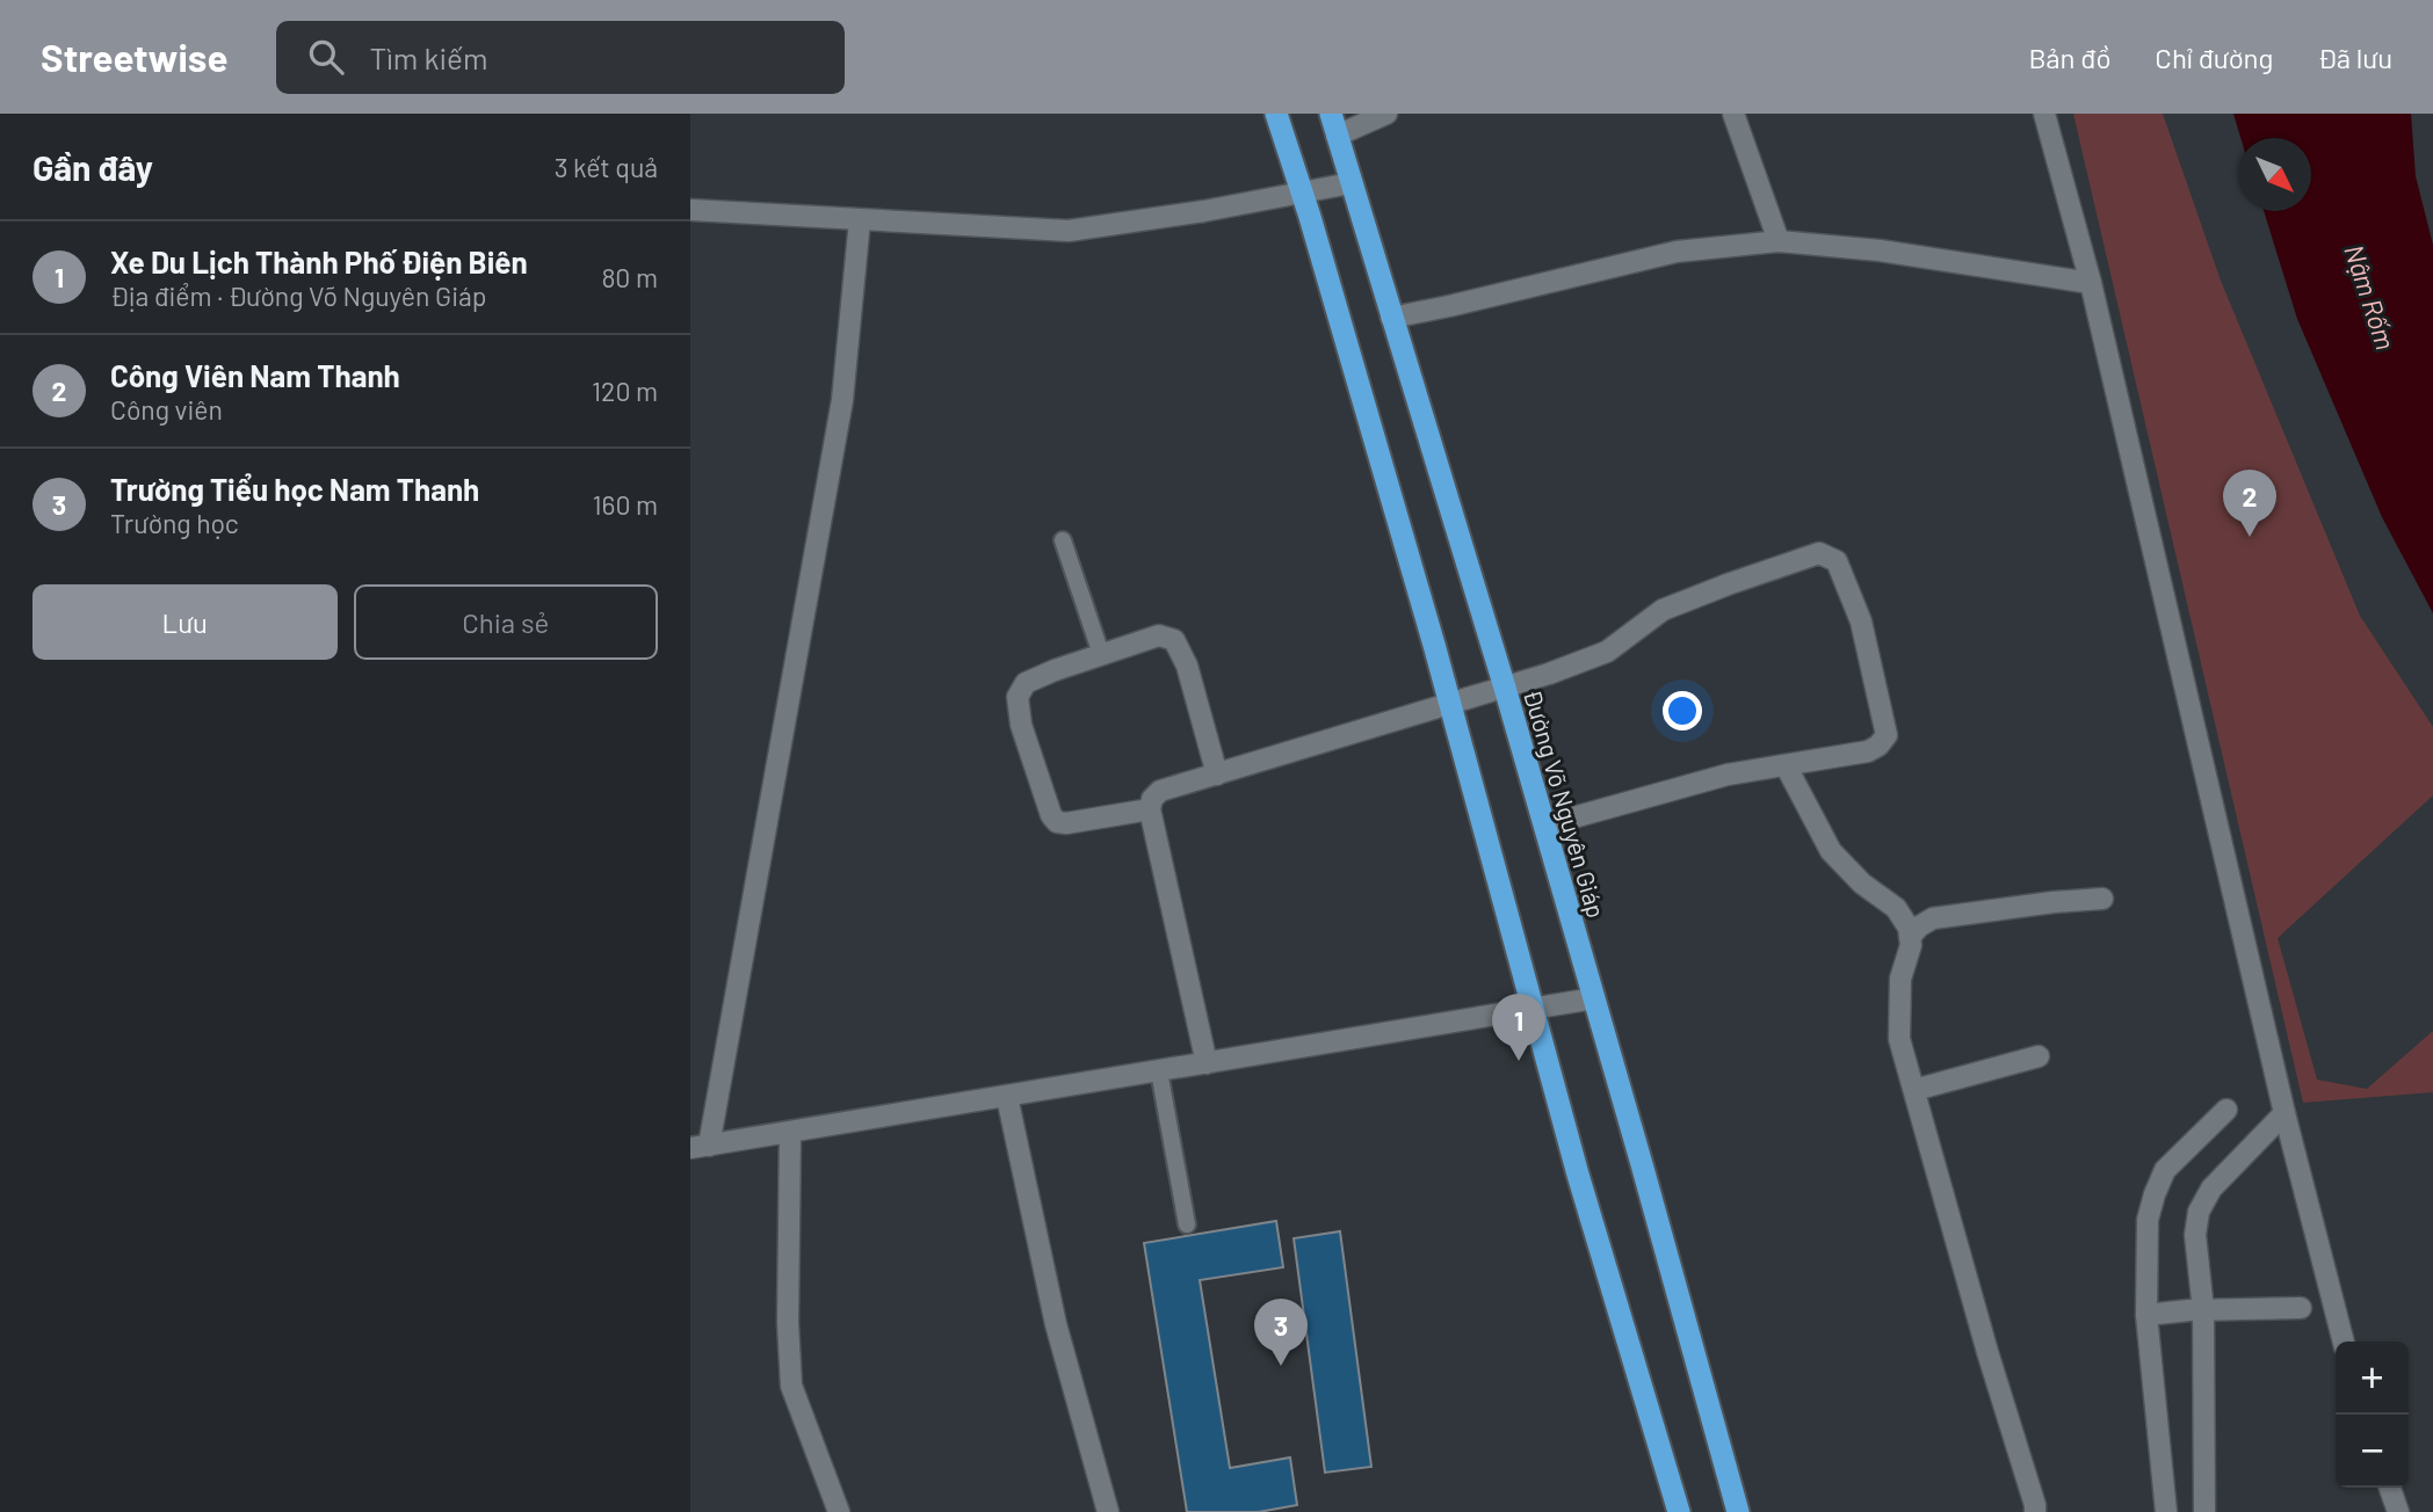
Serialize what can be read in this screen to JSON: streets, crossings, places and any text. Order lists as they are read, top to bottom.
{
  "streets": {
    "highway": ["Đường Võ Nguyên Giáp"]
  },
  "water": ["Nậm Rốm"],
  "north": "bottom right",
  "page": {
    "header": "Streetwise",
    "search": "Tìm kiếm",
    "nav": ["Bản đồ", "Chỉ đường", "Đã lưu"],
    "heading": ["Gần đây", "3 kết quả"],
    "list": [
      {
        "mark": "1",
        "name": "Xe Du Lịch Thành Phố Điện Biên",
        "note": "Địa điểm · Đường Võ Nguyên Giáp",
        "value": "80 m"
      },
      {
        "mark": "2",
        "name": "Công Viên Nam Thanh",
        "note": "Công viên",
        "value": "120 m"
      },
      {
        "mark": "3",
        "name": "Trường Tiểu học Nam Thanh",
        "note": "Trường học",
        "value": "160 m"
      }
    ],
    "pins": ["2", "1", "3"],
    "buttons": ["Lưu", "Chia sẻ"],
    "map_buttons": ["+", "−"]
  }
}
